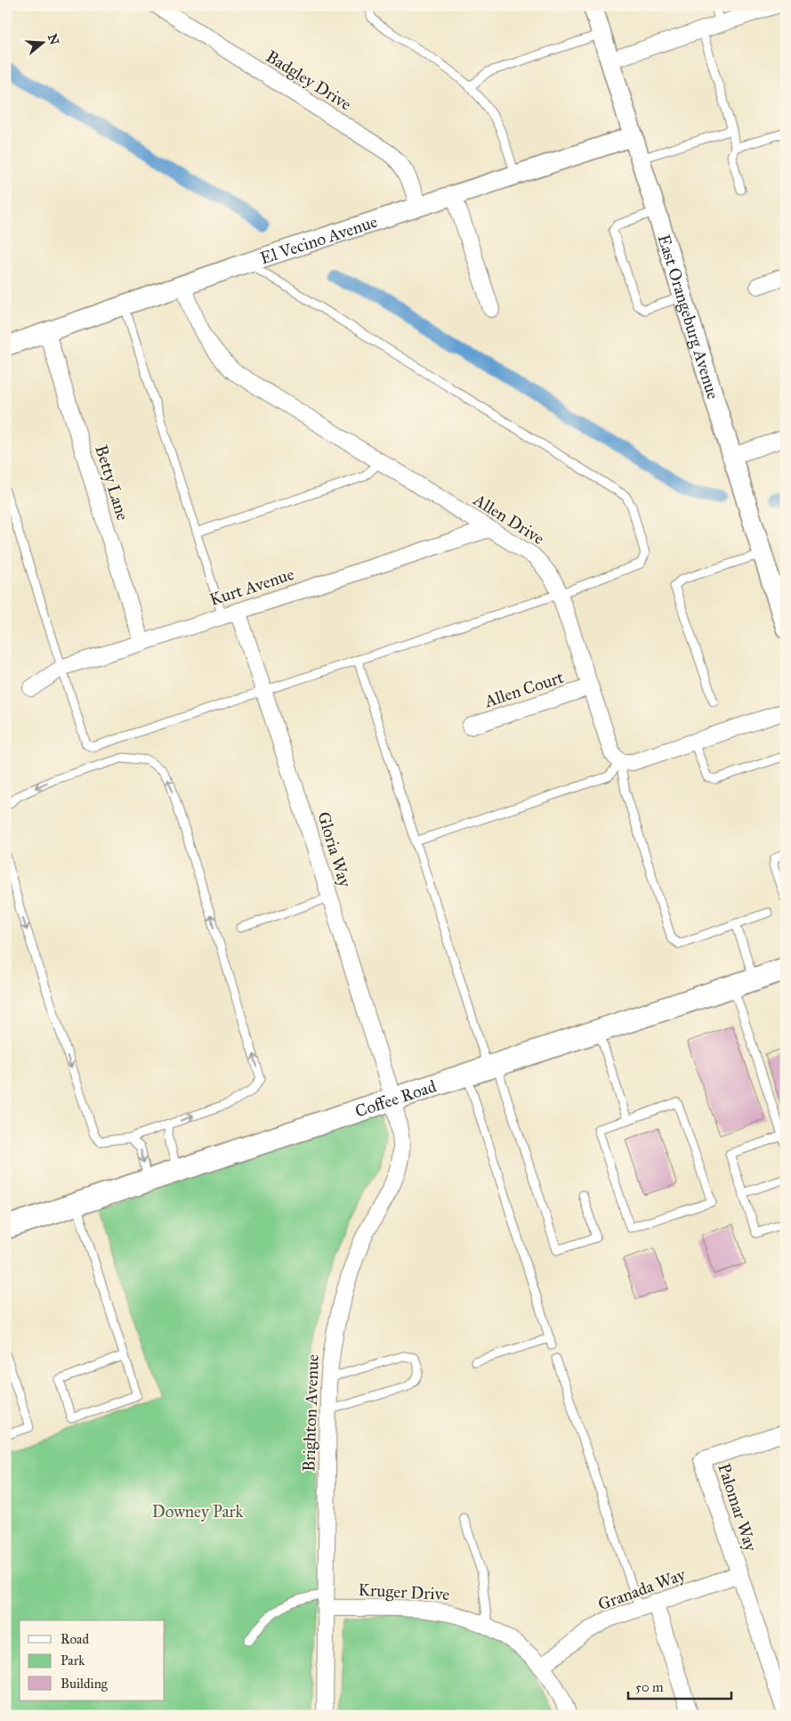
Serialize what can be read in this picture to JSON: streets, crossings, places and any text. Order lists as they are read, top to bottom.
{
  "streets": {
    "main road": ["Coffee Road"],
    "street": [
      "Badgley Drive",
      "El Vecino Avenue",
      "East Orangeburg Avenue",
      "Betty Lane",
      "Allen Drive",
      "Kurt Avenue",
      "Allen Court",
      "Gloria Way",
      "Brighton Avenue",
      "Palomar Way",
      "Granada Way",
      "Kruger Drive"
    ]
  },
  "crossings": [
    ["Badgley Drive", "El Vecino Avenue"],
    ["El Vecino Avenue", "East Orangeburg Avenue"],
    ["El Vecino Avenue", "Betty Lane"],
    ["El Vecino Avenue", "Allen Drive"],
    ["Betty Lane", "Kurt Avenue"],
    ["Allen Drive", "Kurt Avenue"],
    ["Allen Drive", "Allen Court"],
    ["Kurt Avenue", "Gloria Way"],
    ["Gloria Way", "Coffee Road"],
    ["Gloria Way", "Brighton Avenue"],
    ["Coffee Road", "Brighton Avenue"],
    ["Brighton Avenue", "Kruger Drive"],
    ["Palomar Way", "Granada Way"],
    ["Granada Way", "Kruger Drive"]
  ],
  "parks": ["Downey Park"],
  "legend": ["Road", "Park", "Building"],
  "scale_bar": "50 m",
  "north": "right"
}
